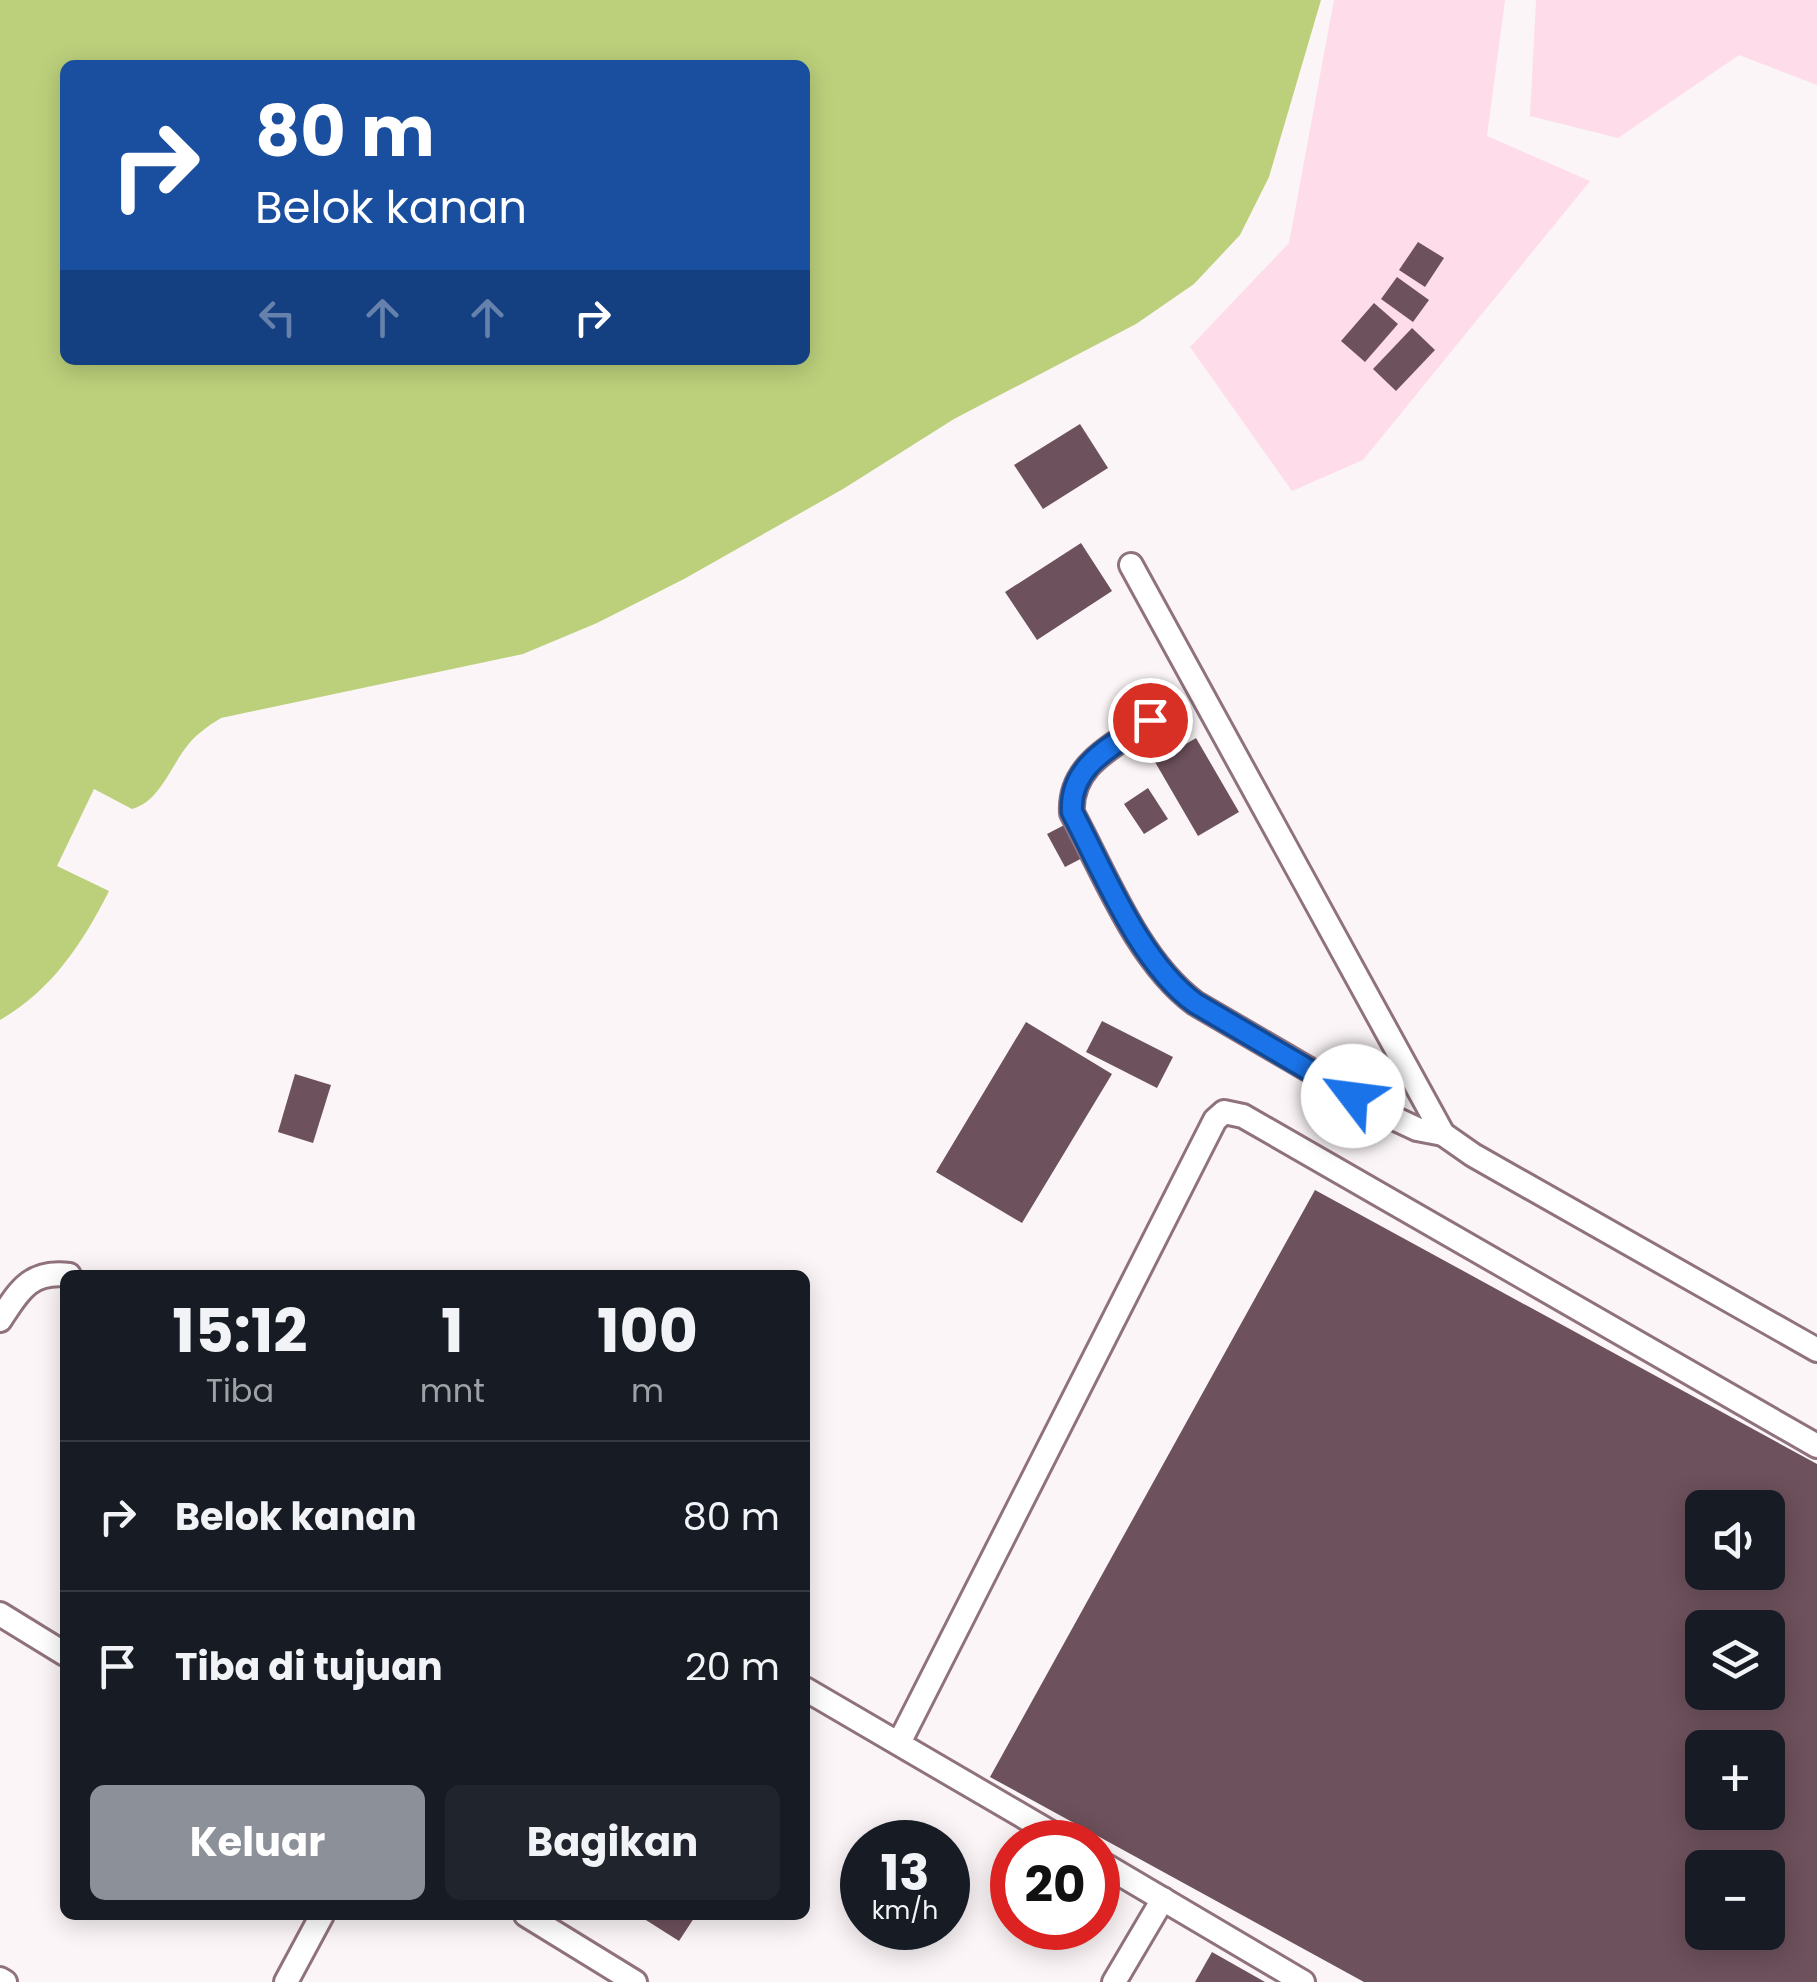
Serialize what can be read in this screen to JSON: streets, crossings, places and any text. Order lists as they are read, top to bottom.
{
  "page": {
    "turn": ["80 m", "Belok kanan"],
    "eta": [
      "15:12",
      "Tiba",
      "1",
      "mnt",
      "100",
      "m"
    ],
    "list": [
      {
        "name": "Belok kanan",
        "value": "80 m"
      },
      {
        "name": "Tiba di tujuan",
        "value": "20 m"
      }
    ],
    "map_buttons": ["+", "−"],
    "buttons": ["Keluar", "Bagikan"],
    "speed": "13 km/h",
    "limit": "20"
  }
}
